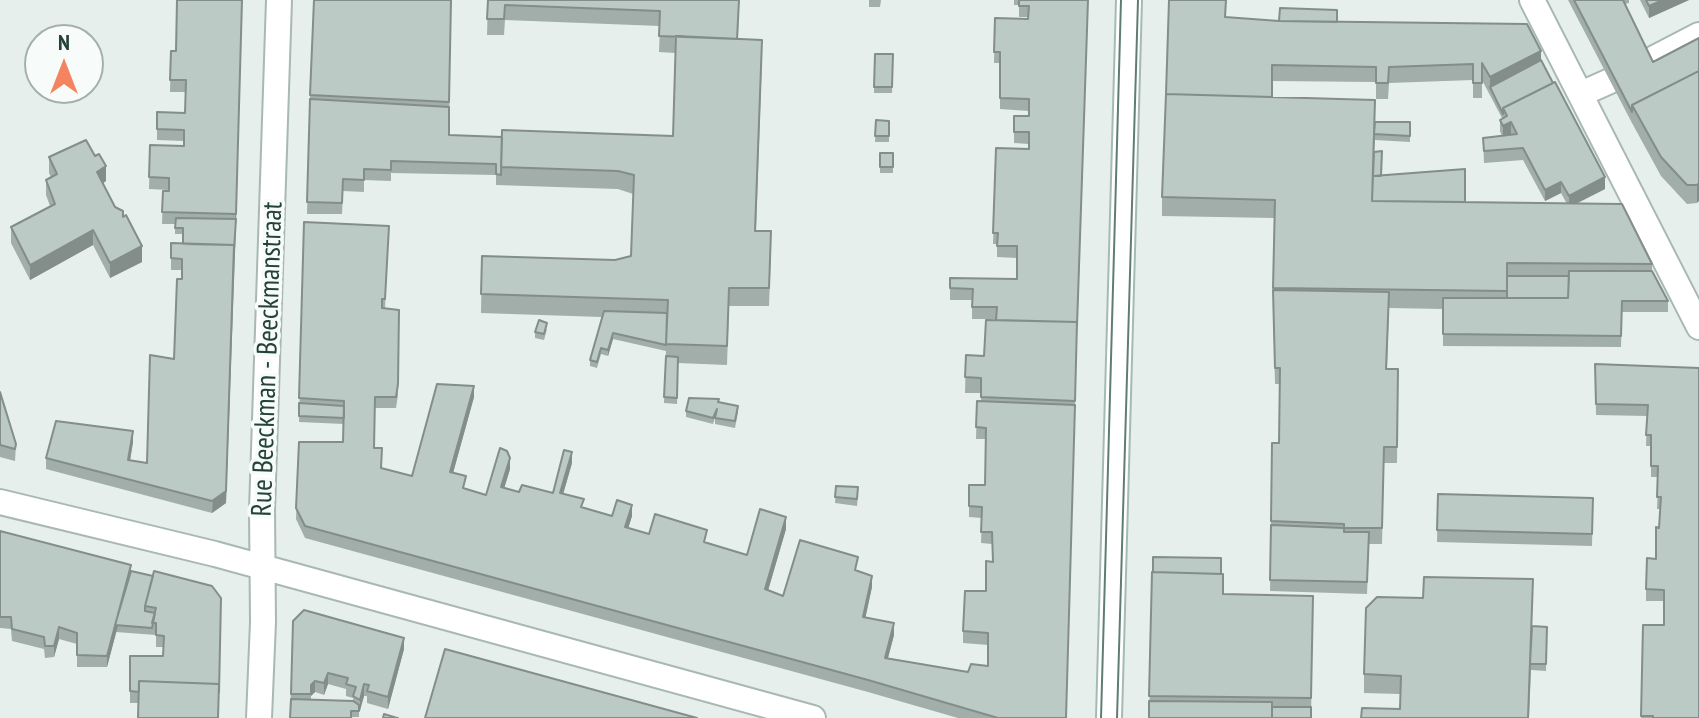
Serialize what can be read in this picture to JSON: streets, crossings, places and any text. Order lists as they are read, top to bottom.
{
  "streets": {
    "street": ["Rue Beeckman - Beeckmanstraat"]
  },
  "north": "top"
}
